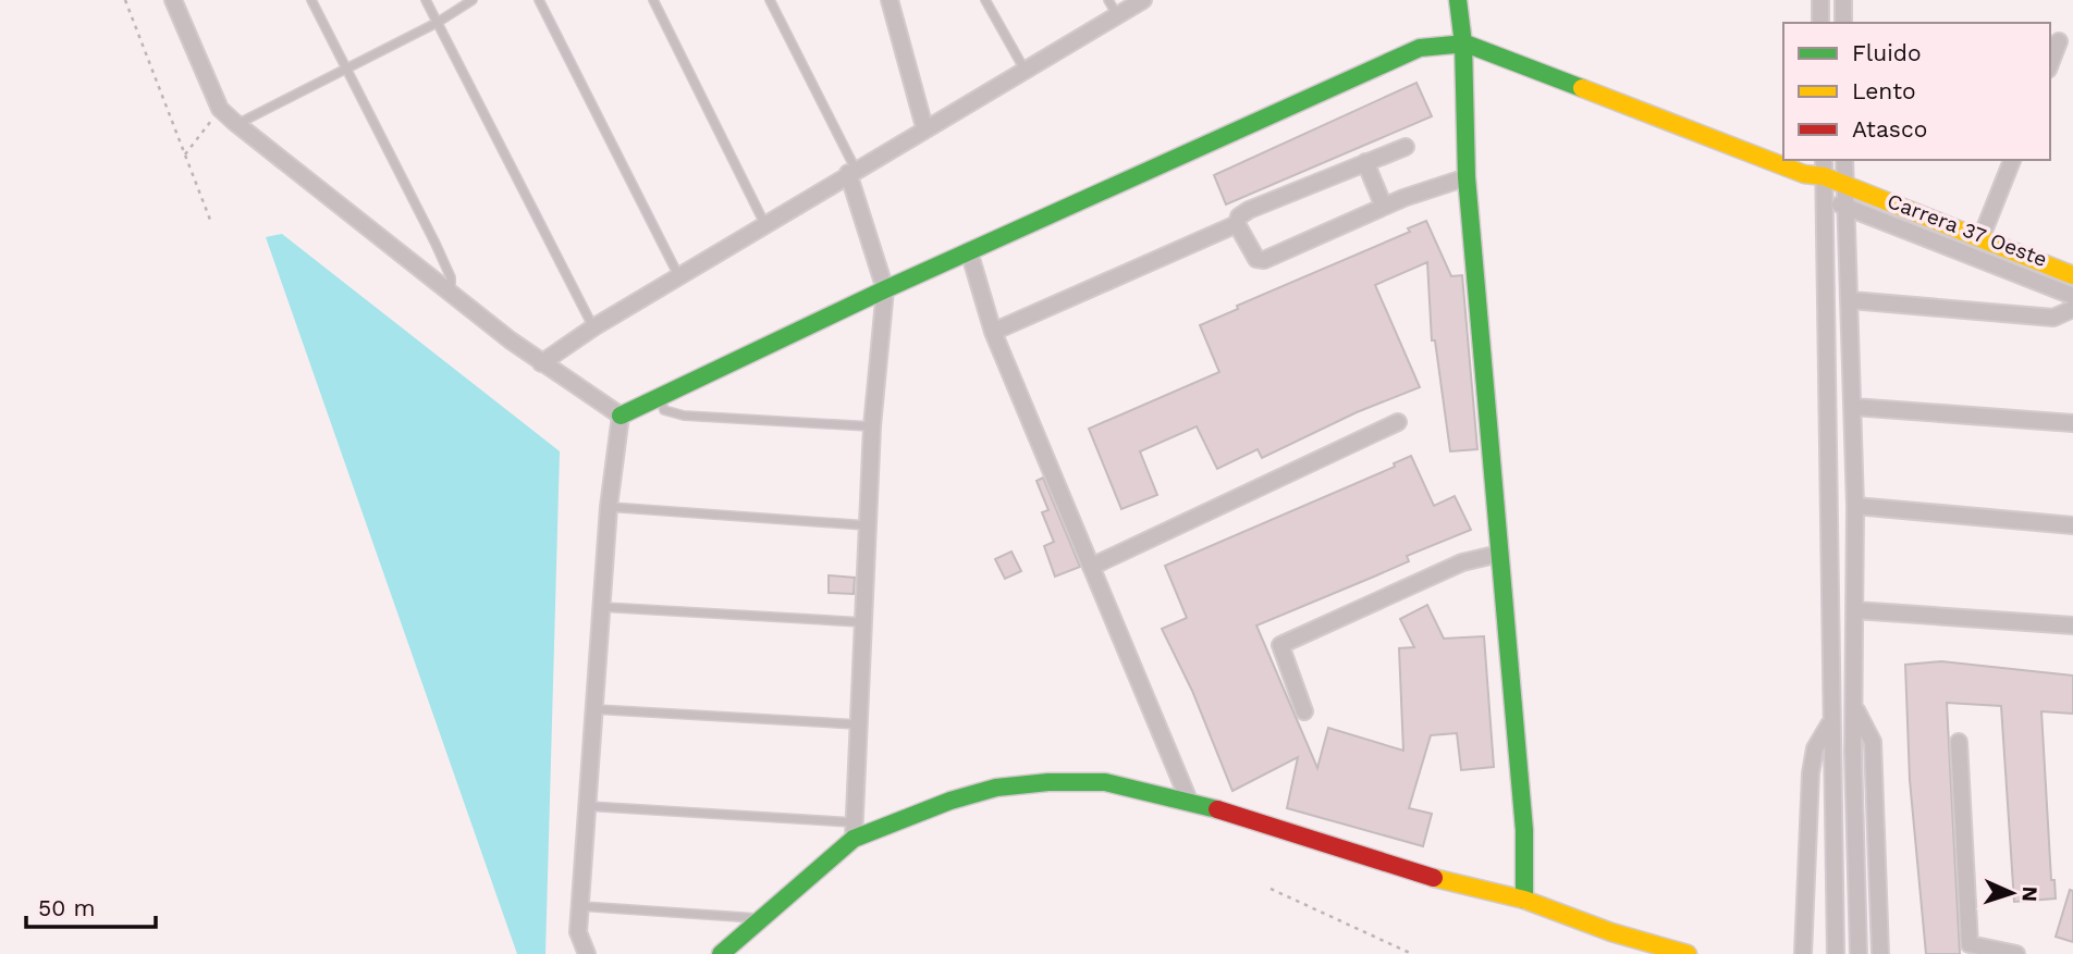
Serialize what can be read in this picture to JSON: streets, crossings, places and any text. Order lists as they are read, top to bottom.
{
  "streets": {
    "street": ["Carrera 37 Oeste"]
  },
  "legend": ["Fluido", "Lento", "Atasco"],
  "scale_bar": "50 m",
  "north": "right"
}
